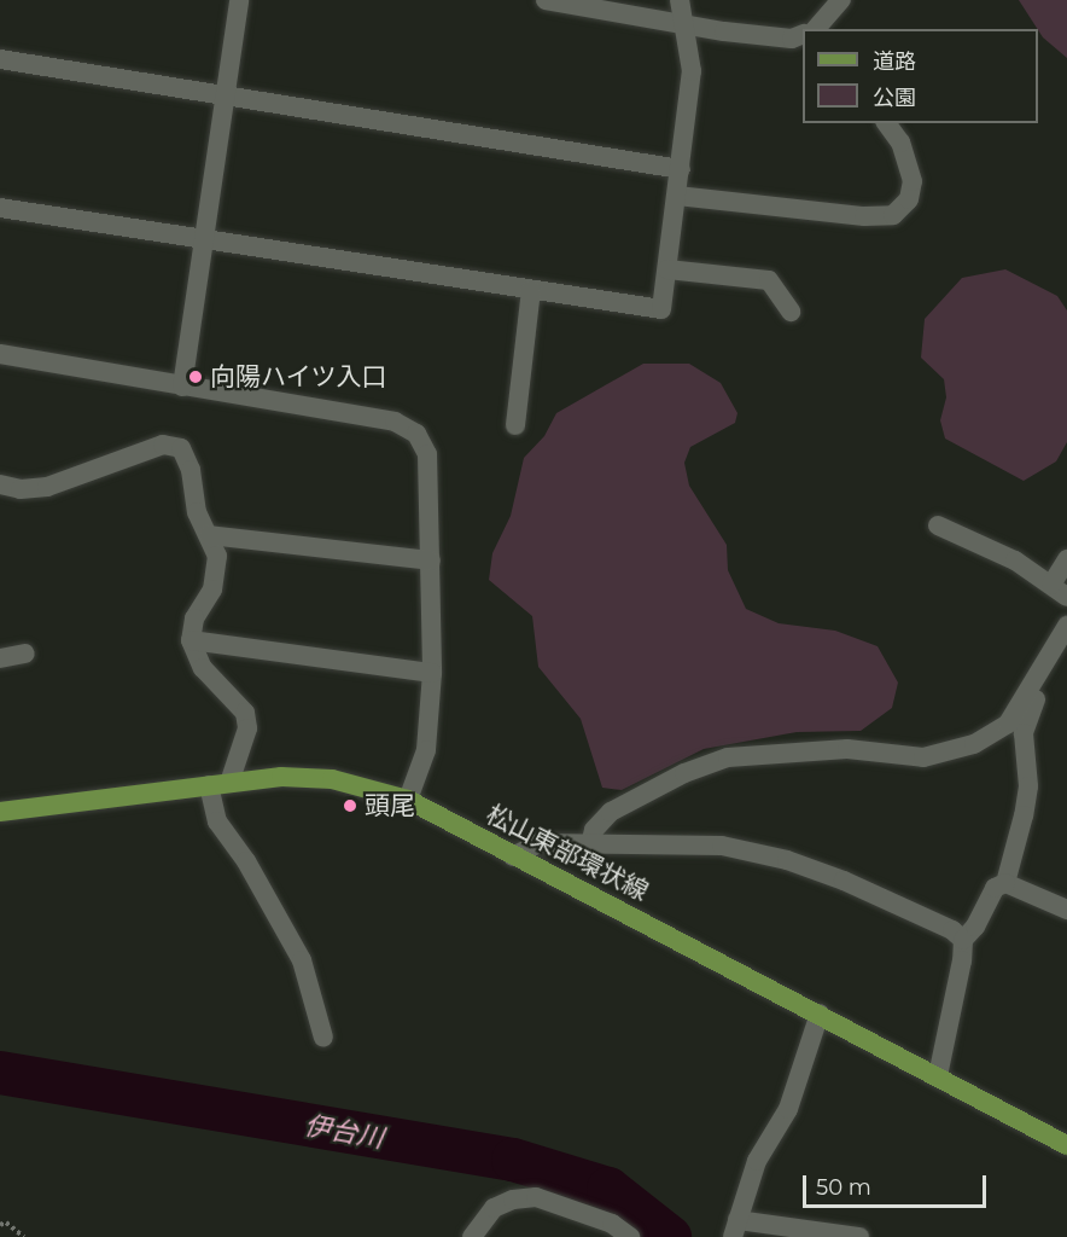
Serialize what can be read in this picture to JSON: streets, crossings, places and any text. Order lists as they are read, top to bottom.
{
  "streets": {
    "main road": ["松山東部環状線"]
  },
  "water": ["伊台川"],
  "places": ["向陽ハイツ入口", "頭尾"],
  "legend": ["道路", "公園"],
  "scale_bar": "50 m"
}
